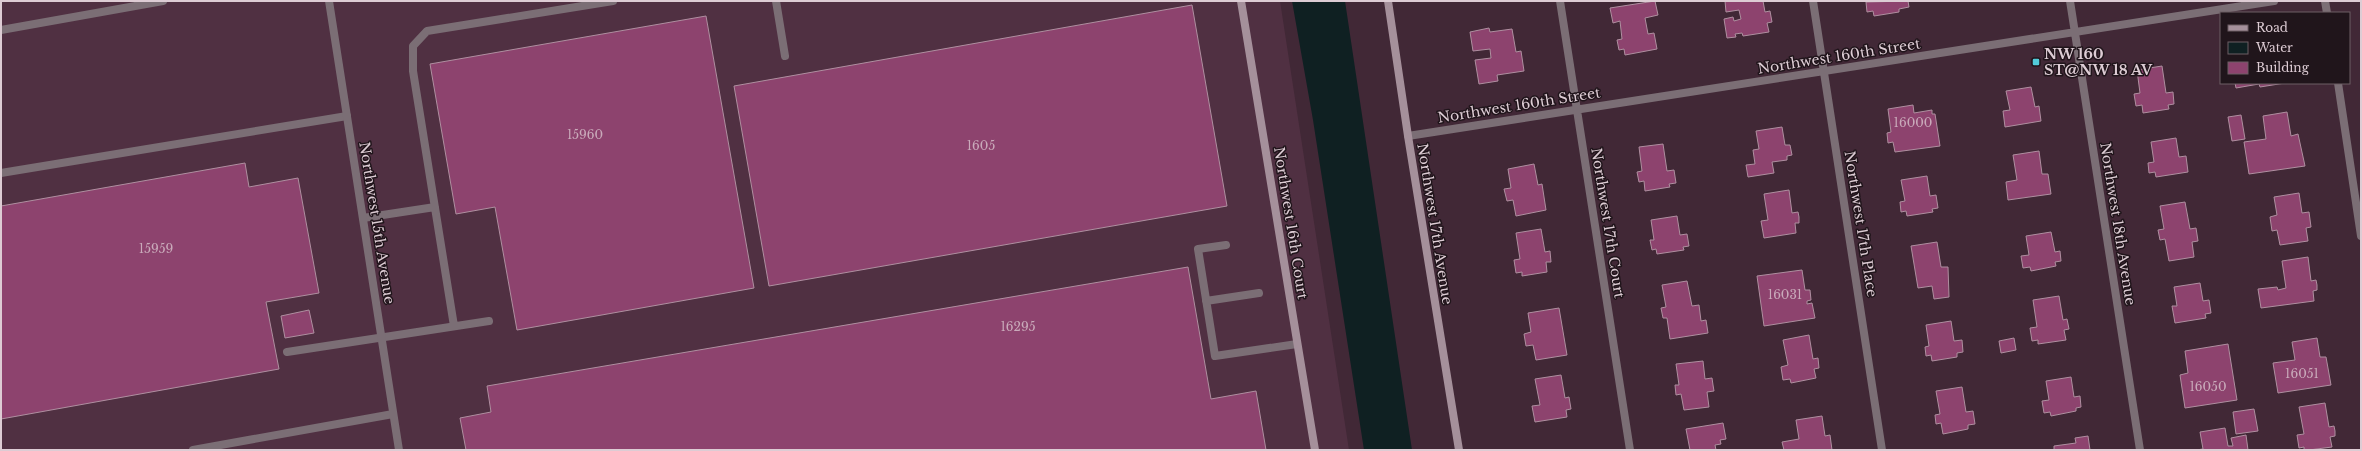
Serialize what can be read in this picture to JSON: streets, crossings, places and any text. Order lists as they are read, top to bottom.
{
  "streets": {
    "street": [
      "Northwest 160th Street",
      "Northwest 15th Avenue",
      "Northwest 16th Court",
      "Northwest 17th Court",
      "Northwest 17th Avenue",
      "Northwest 17th Place",
      "Northwest 18th Avenue"
    ]
  },
  "crossings": [
    ["Northwest 160th Street", "Northwest 17th Court"],
    ["Northwest 160th Street", "Northwest 17th Avenue"],
    ["Northwest 160th Street", "Northwest 17th Place"],
    ["Northwest 160th Street", "Northwest 18th Avenue"]
  ],
  "places": {
    "transit": ["NW 160 ST@NW 18 AV"]
  },
  "house_numbers": [
    "16000",
    "15960",
    "1605",
    "15959",
    "16031",
    "16295",
    "16051",
    "16050"
  ],
  "legend": ["Road", "Water", "Building"]
}
